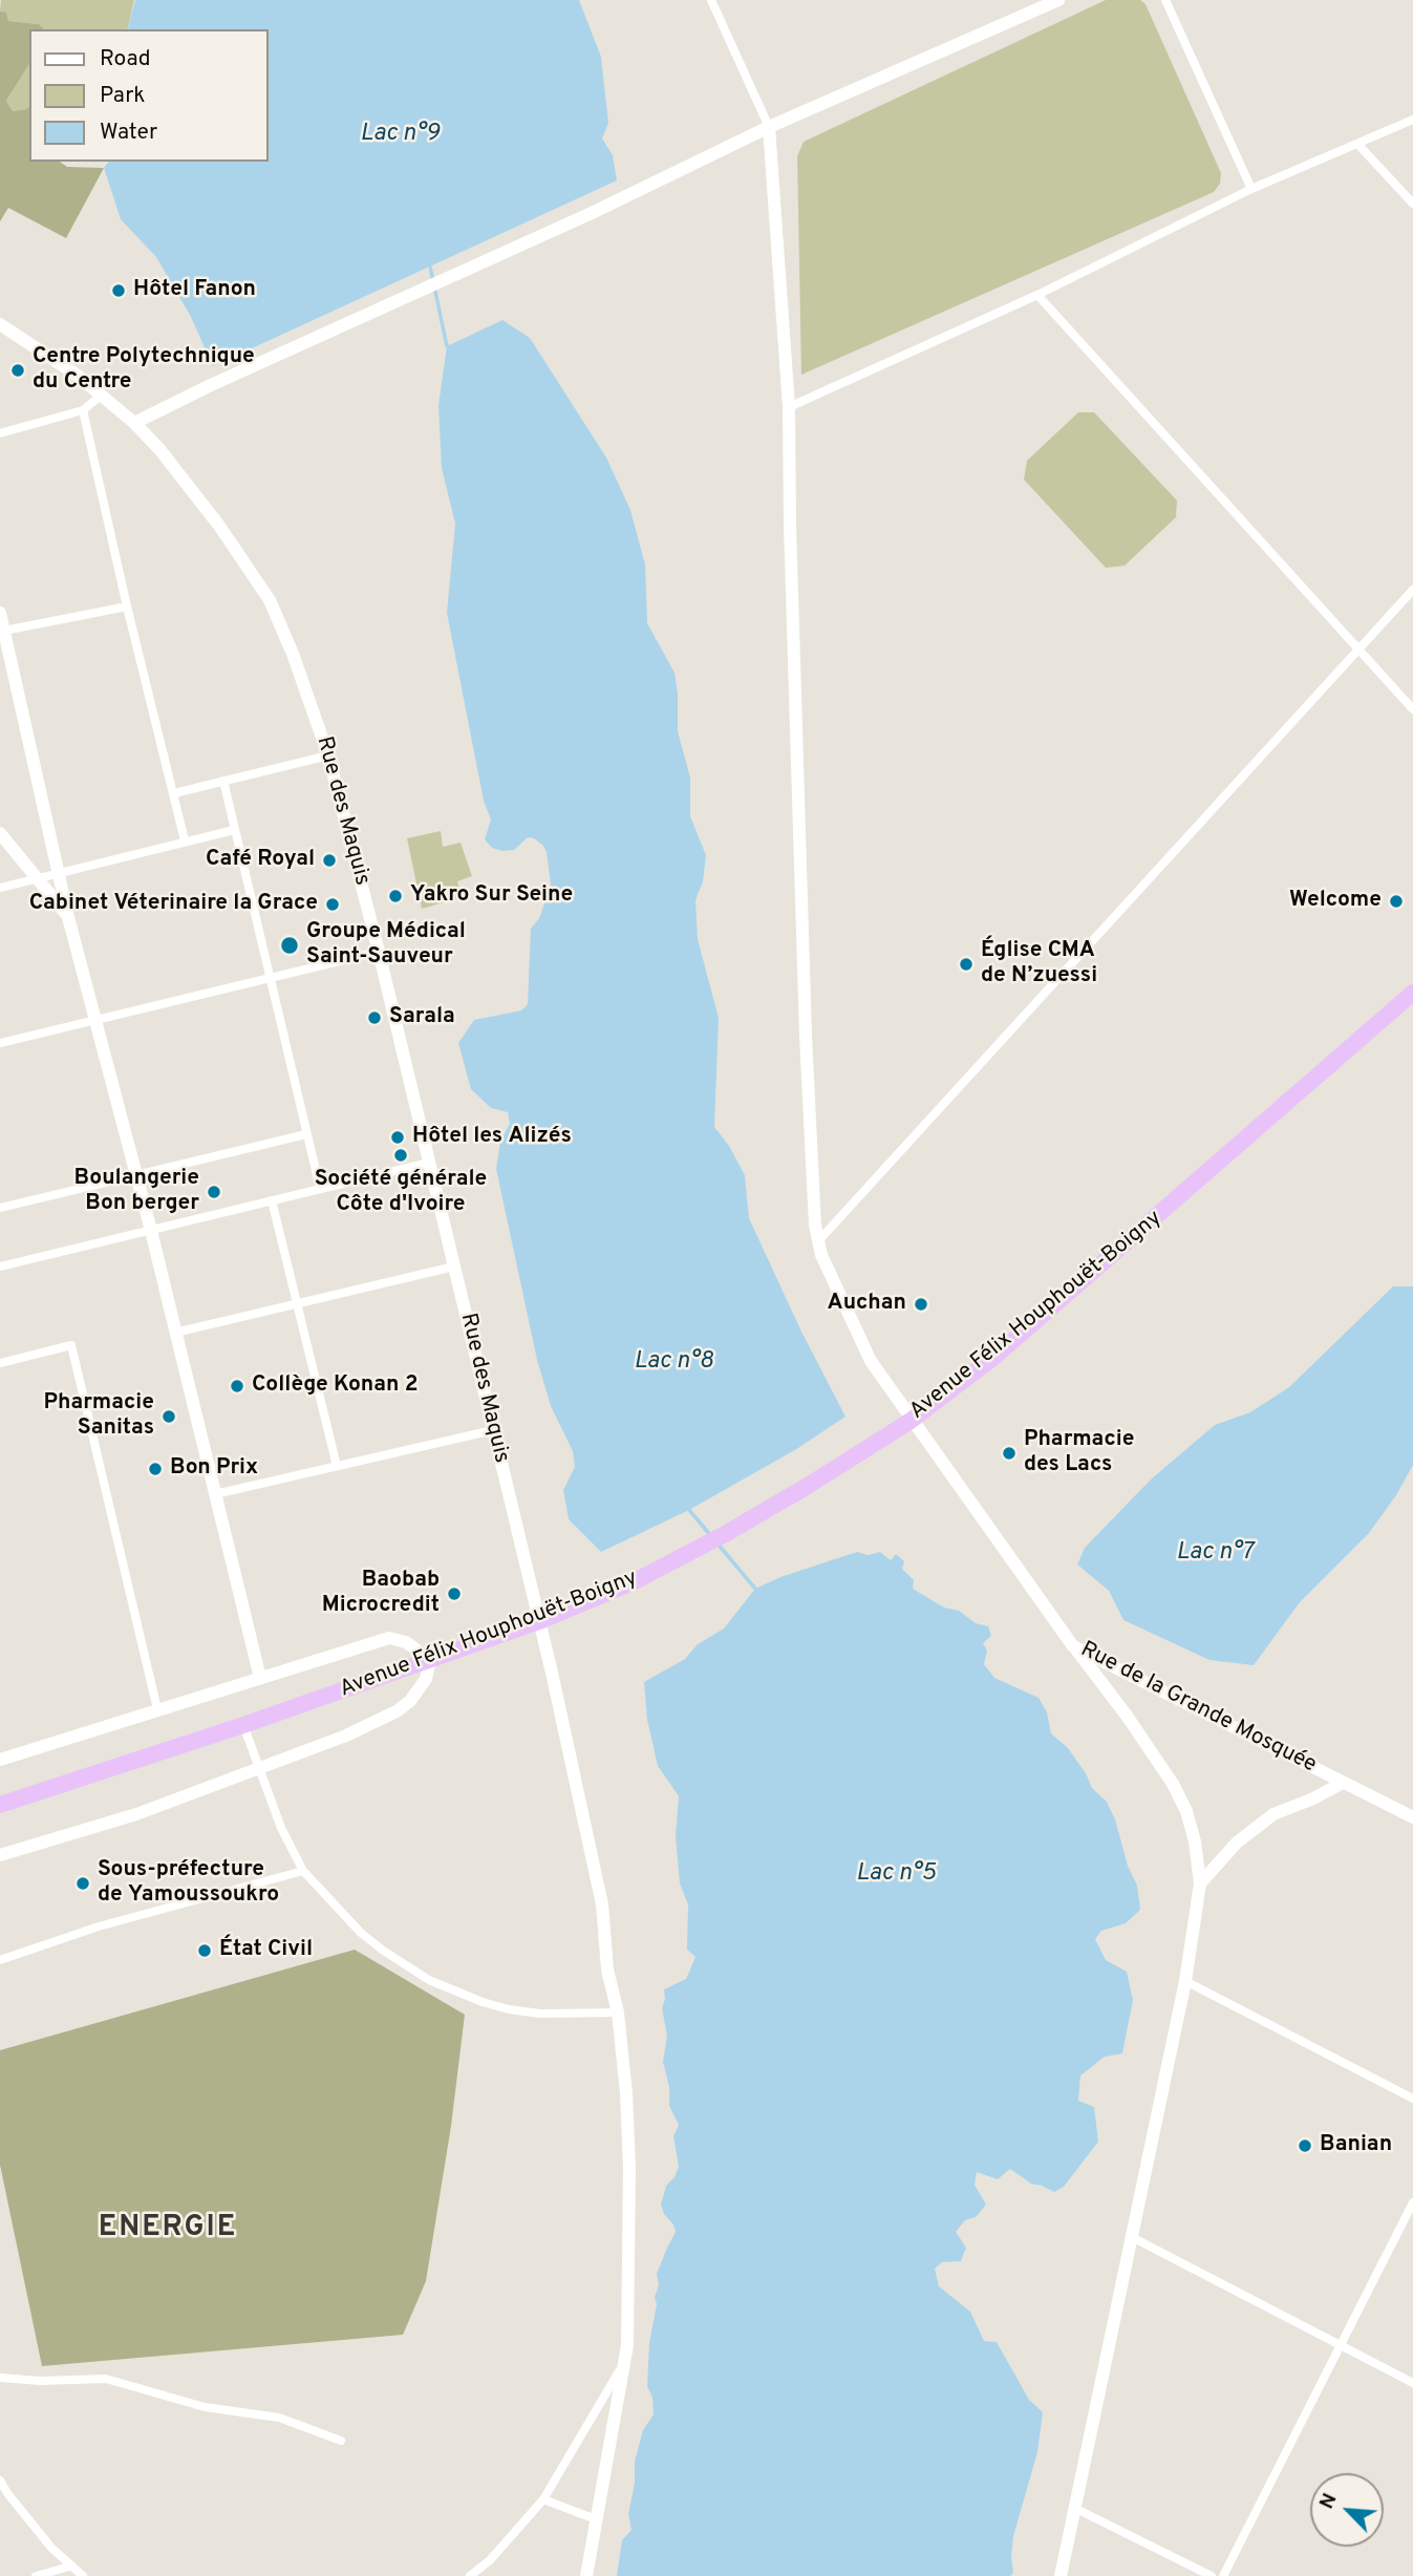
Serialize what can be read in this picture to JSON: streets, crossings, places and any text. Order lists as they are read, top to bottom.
{
  "streets": {
    "highway": ["Avenue Félix Houphouët-Boigny"],
    "street": ["Rue des Maquis", "Rue de la Grande Mosquée"]
  },
  "crossings": [
    ["Rue des Maquis", "Avenue Félix Houphouët-Boigny"],
    ["Avenue Félix Houphouët-Boigny", "Rue de la Grande Mosquée"]
  ],
  "districts": ["ENERGIE"],
  "water": [
    "Lac n°9",
    "Lac n°8",
    "Lac n°7",
    "Lac n°5"
  ],
  "places": [
    "Hôtel Fanon",
    "Centre Polytechnique du Centre",
    "Café Royal",
    "Yakro Sur Seine",
    "Welcome",
    "Cabinet Véterinaire la Grace",
    "Groupe Médical Saint-Sauveur",
    "Église CMA de N’zuessi",
    "Sarala",
    "Hôtel les Alizés",
    "Société générale Côte d'Ivoire",
    "Boulangerie Bon berger",
    "Auchan",
    "Collège Konan 2",
    "Pharmacie Sanitas",
    "Pharmacie des Lacs",
    "Bon Prix",
    "Baobab Microcredit",
    "Sous-préfecture de Yamoussoukro",
    "État Civil",
    "Banian"
  ],
  "legend": ["Road", "Park", "Water"],
  "north": "top left"
}
